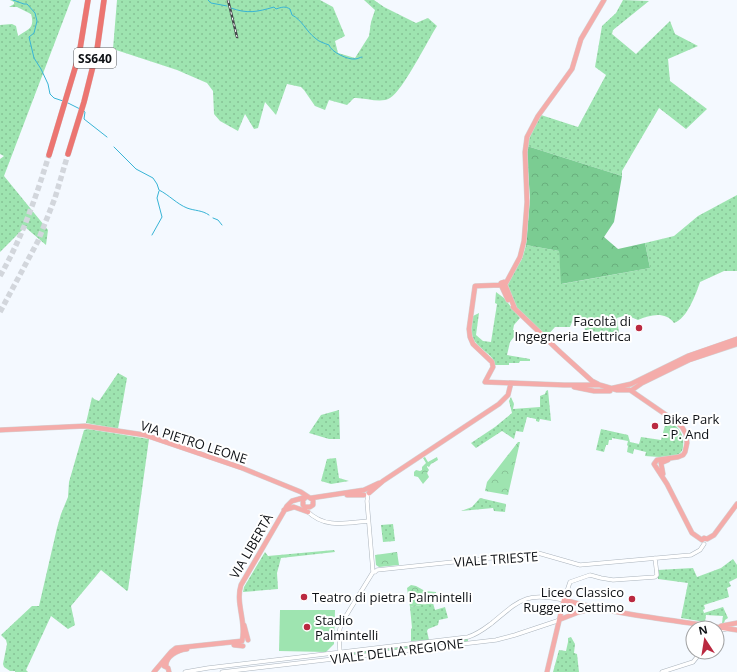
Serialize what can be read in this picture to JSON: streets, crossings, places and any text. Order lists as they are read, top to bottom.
{
  "streets": {
    "highway": ["SS640"],
    "main road": ["VIA PIETRO LEONE", "VIA LIBERTÀ"],
    "street": ["VIALE TRIESTE", "VIALE DELLA REGIONE"]
  },
  "places": [
    "Facoltà di Ingegneria Elettrica",
    "Bike Park - P. And",
    "Teatro di pietra Palmintelli",
    "Liceo Classico Ruggero Settimo",
    "Stadio Palmintelli"
  ],
  "north": "top"
}
